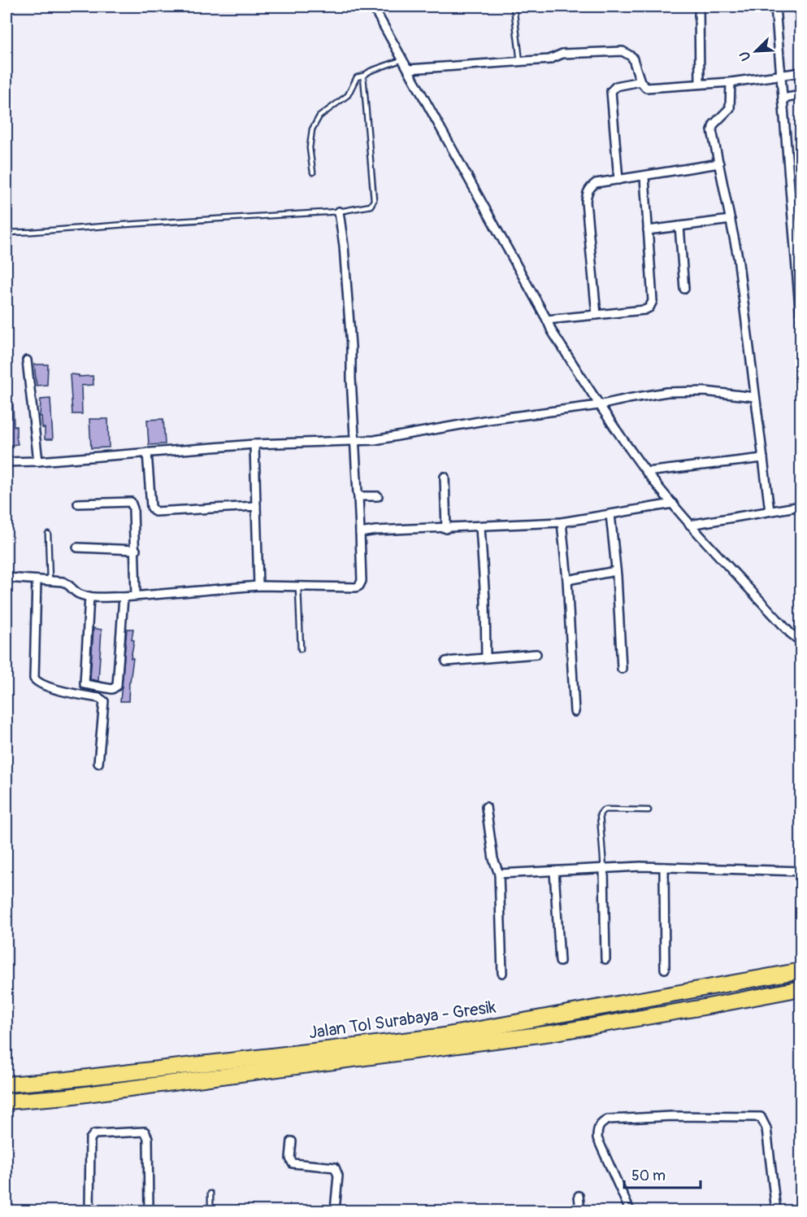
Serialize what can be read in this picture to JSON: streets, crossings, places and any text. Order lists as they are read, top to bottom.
{
  "streets": {
    "highway": ["Jalan Tol Surabaya - Gresik"]
  },
  "scale_bar": "50 m",
  "north": "bottom left"
}
